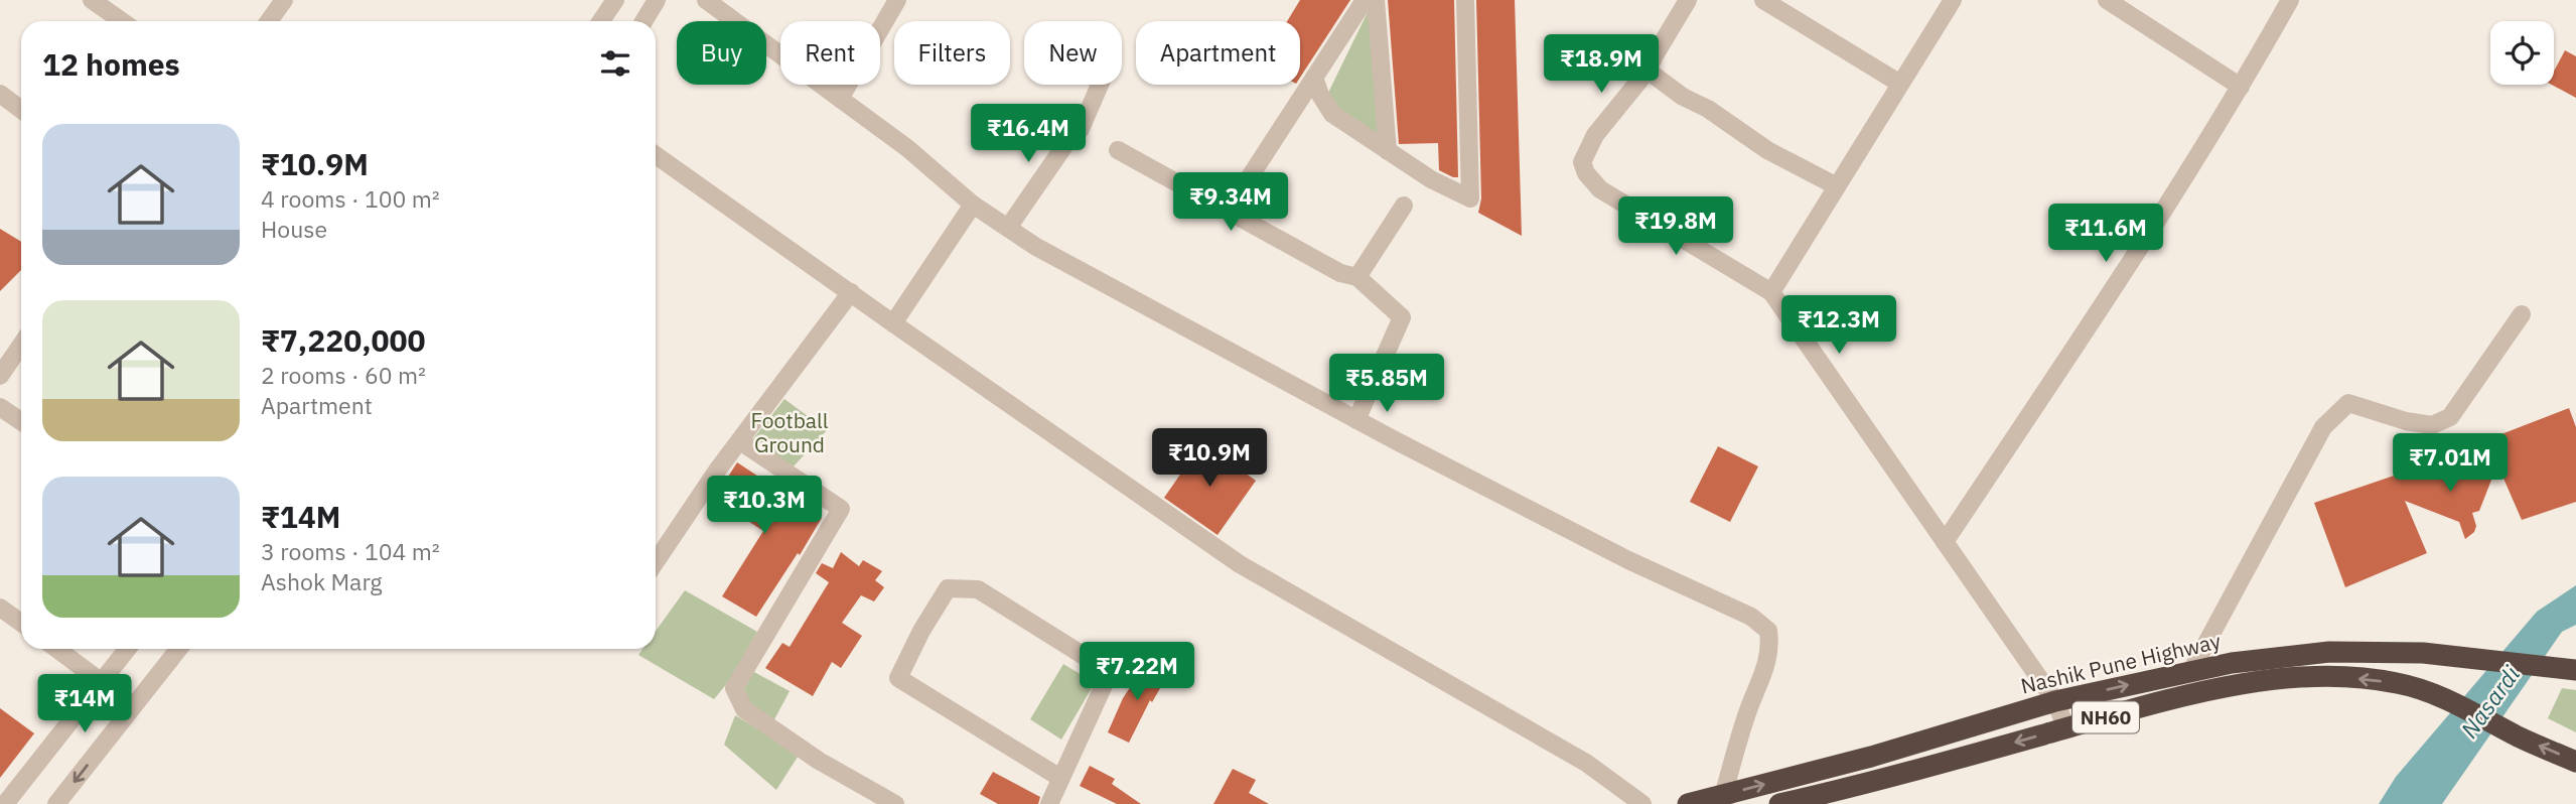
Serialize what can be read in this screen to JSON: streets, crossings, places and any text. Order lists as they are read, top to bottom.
{
  "streets": {
    "highway": ["Nashik Pune Highway", "NH60"]
  },
  "water": ["Nasardi"],
  "parks": ["Football Ground"],
  "page": {
    "chip": [
      "Buy",
      "Rent",
      "Filters",
      "New",
      "Apartment"
    ],
    "heading": "12 homes",
    "price": [
      "₹18.9M",
      "₹16.4M",
      "₹9.34M",
      "₹19.8M",
      "₹11.6M",
      "₹12.3M",
      "₹5.85M",
      "₹10.9M",
      "₹7.01M",
      "₹10.3M",
      "₹7.22M",
      "₹14M"
    ],
    "list": [
      {
        "name": "₹10.9M",
        "note": "4 rooms · 100 m² · House"
      },
      {
        "name": "₹7,220,000",
        "note": "2 rooms · 60 m² · Apartment"
      },
      {
        "name": "₹14M",
        "note": "3 rooms · 104 m² · Ashok Marg"
      }
    ]
  }
}
